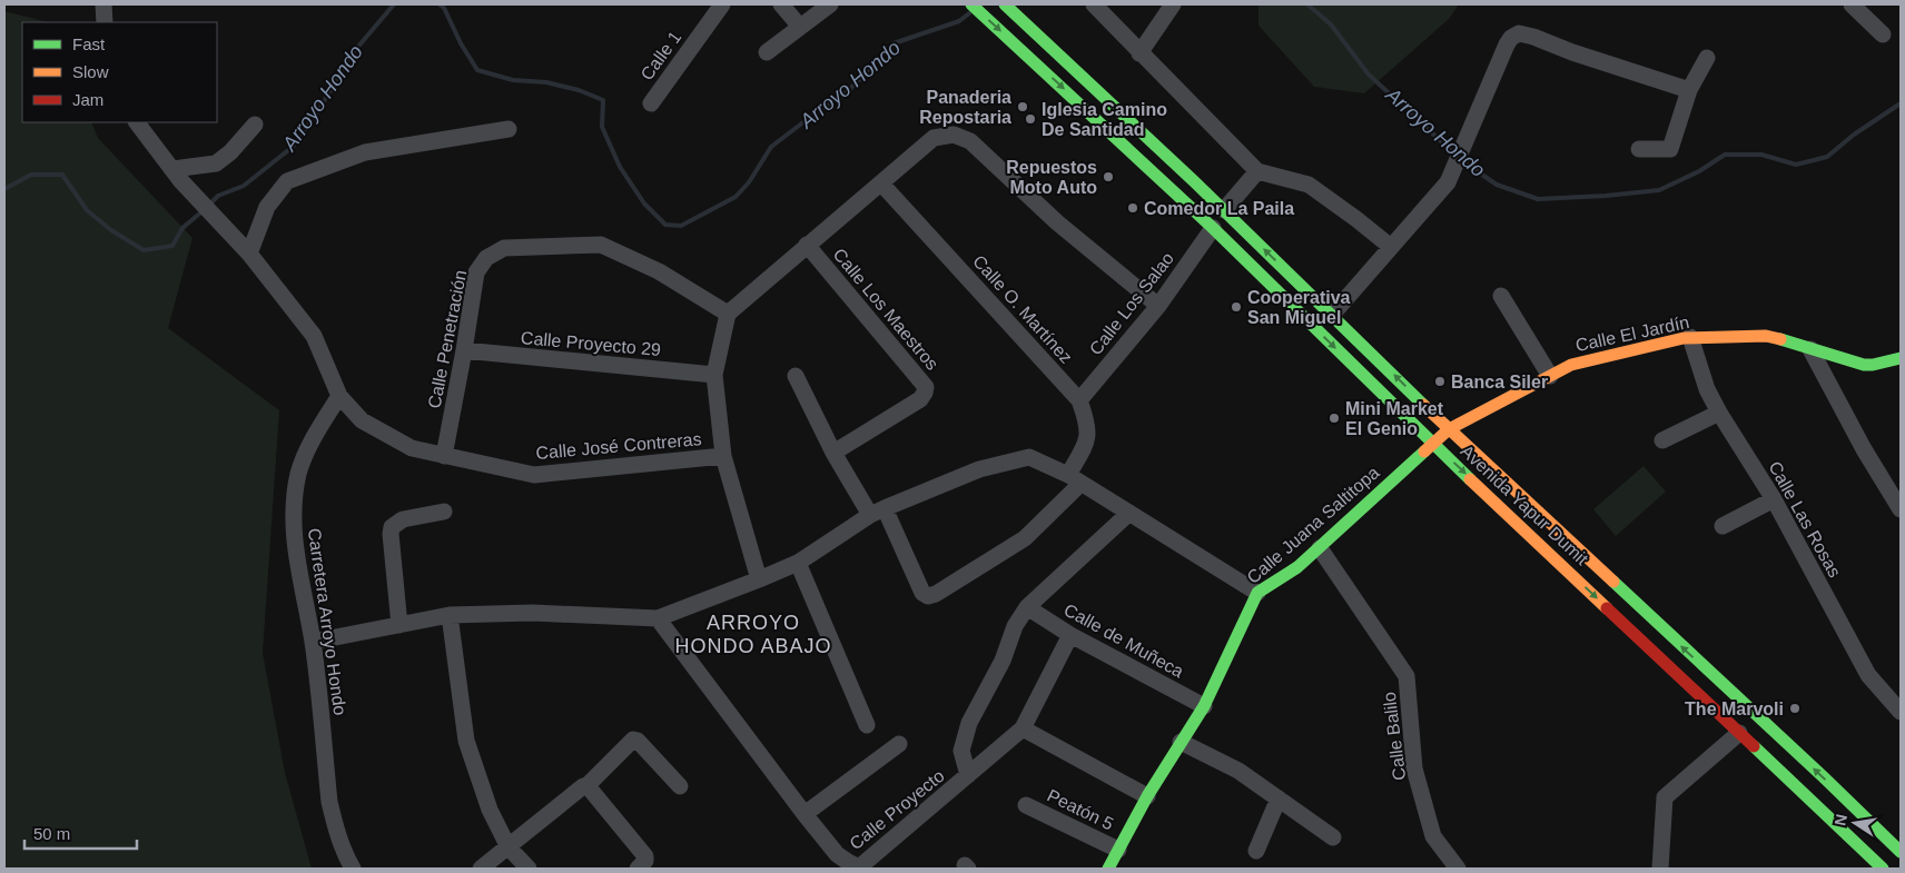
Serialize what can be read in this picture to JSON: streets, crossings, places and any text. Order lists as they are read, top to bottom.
{
  "streets": {
    "main road": ["Calle El Jardín", "Avenida Yapur Dumit", "Calle Juana Saltitopa"],
    "street": [
      "Calle 1",
      "Calle Los Salao",
      "Calle Los Maestros",
      "Calle O. Martínez",
      "Calle Penetración",
      "Calle Proyecto 29",
      "Calle José Contreras",
      "Calle Las Rosas",
      "Carretera Arroyo Hondo",
      "Calle de Muñeca",
      "Calle Balilo",
      "Calle Proyecto",
      "Peatón 5"
    ]
  },
  "crossings": [
    ["Calle Los Salao", "Calle O. Martínez"],
    ["Calle Los Salao", "Avenida Yapur Dumit"],
    ["Calle El Jardín", "Avenida Yapur Dumit"],
    ["Calle El Jardín", "Calle Las Rosas"],
    ["Calle El Jardín", "Calle Juana Saltitopa"],
    ["Calle Penetración", "Calle Proyecto 29"],
    ["Calle Penetración", "Calle José Contreras"],
    ["Calle José Contreras", "Carretera Arroyo Hondo"],
    ["Avenida Yapur Dumit", "Calle Juana Saltitopa"],
    ["Calle Juana Saltitopa", "Calle de Muñeca"],
    ["Calle Juana Saltitopa", "Calle Balilo"],
    ["Calle Juana Saltitopa", "Peatón 5"],
    ["Calle de Muñeca", "Calle Proyecto"]
  ],
  "districts": ["ARROYO HONDO ABAJO"],
  "water": ["Arroyo Hondo"],
  "places": [
    "Panaderia Repostaria",
    "Iglesia Camino De Santidad",
    "Repuestos Moto Auto",
    "Comedor La Paila",
    "Cooperativa San Miguel",
    "Banca Siler",
    "Mini Market El Genio",
    "The Marvoli"
  ],
  "legend": ["Fast", "Slow", "Jam"],
  "scale_bar": "50 m",
  "north": "left"
}
